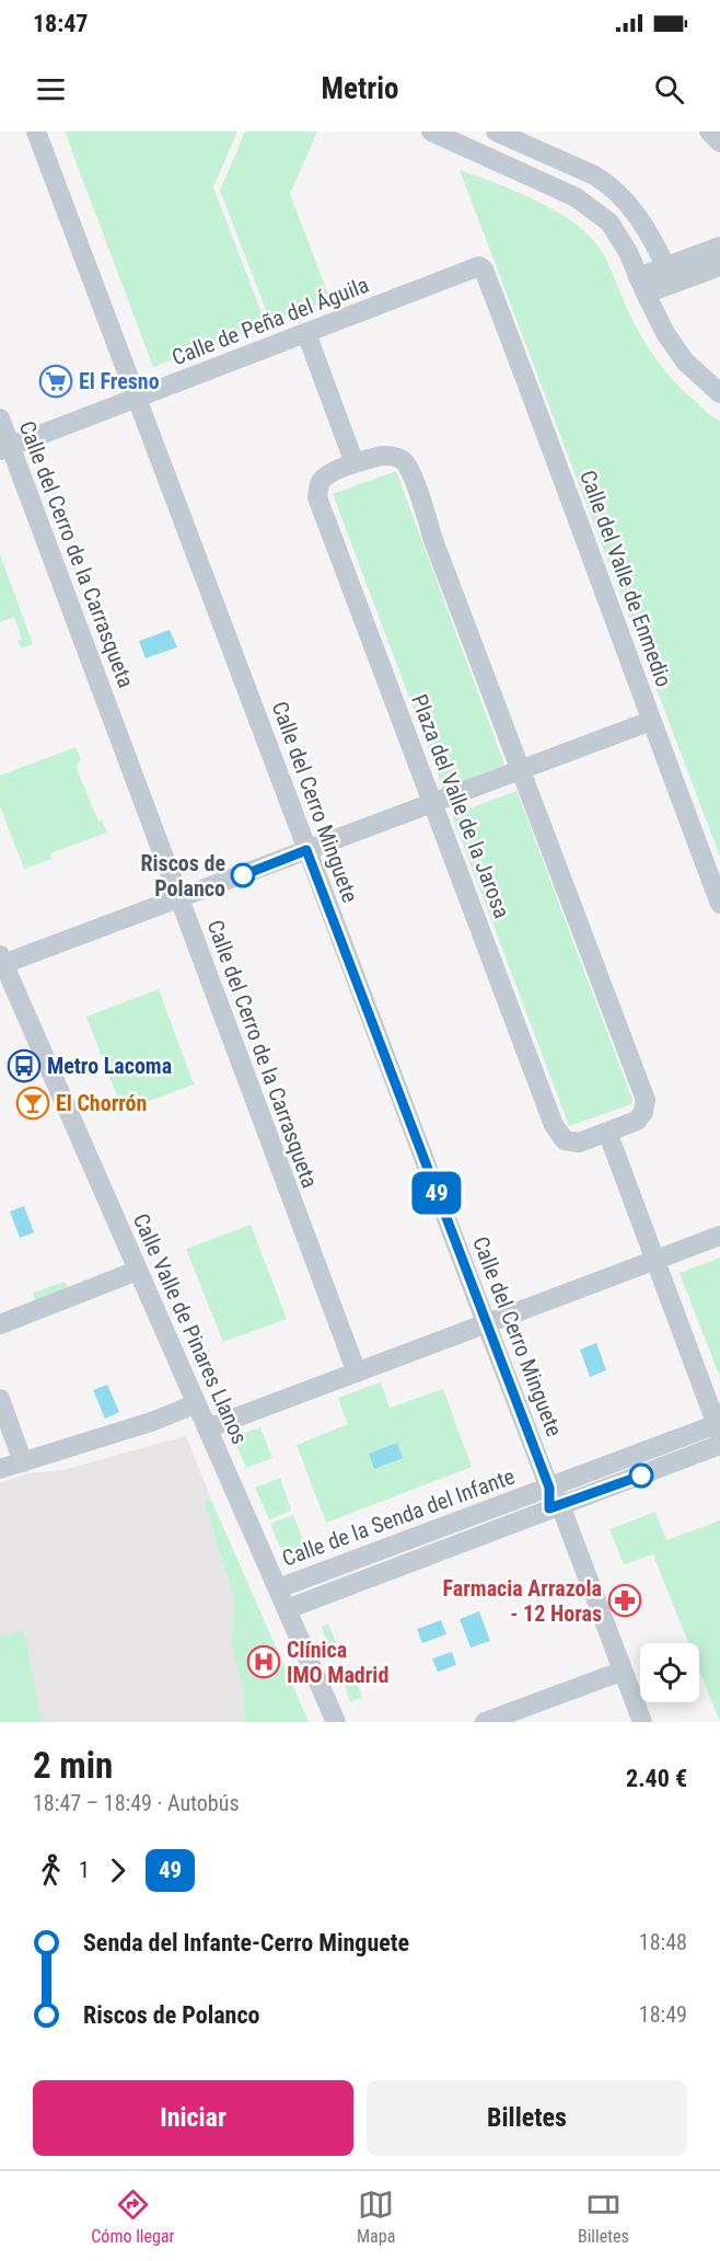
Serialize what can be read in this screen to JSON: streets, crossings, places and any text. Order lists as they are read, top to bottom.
{
  "streets": {
    "street": [
      "Calle de Peña del Águila",
      "Calle del Cerro de la Carrasqueta",
      "Calle del Valle de Enmedio",
      "Calle del Cerro Minguete",
      "Plaza del Valle de la Jarosa",
      "Calle Valle de Pinares Llanos",
      "Calle de la Senda del Infante"
    ]
  },
  "crossings": [
    ["Calle de Peña del Águila", "Calle del Cerro de la Carrasqueta"],
    ["Calle de Peña del Águila", "Calle del Valle de Enmedio"],
    ["Calle de Peña del Águila", "Calle del Cerro Minguete"],
    ["Calle del Cerro Minguete", "Calle de la Senda del Infante"],
    ["Calle Valle de Pinares Llanos", "Calle de la Senda del Infante"]
  ],
  "places": {
    "supermarket": ["El Fresno"],
    "other": ["Riscos de Polanco"],
    "bus stop": ["Metro Lacoma"],
    "bar": ["El Chorrón"],
    "pharmacy": ["Farmacia Arrazola - 12 Horas"],
    "hospital": ["Clínica IMO Madrid"]
  },
  "lines": ["bus line 49"],
  "page": {
    "status": "18:47",
    "header": "Metrio",
    "on_map": "49",
    "heading": ["2 min", "18:47 – 18:49 · Autobús", "2.40 €"],
    "legs": ["1", "49"],
    "list": [
      {
        "name": "Senda del Infante-Cerro Minguete",
        "value": "18:48"
      },
      {
        "name": "Riscos de Polanco",
        "value": "18:49"
      }
    ],
    "buttons": ["Iniciar", "Billetes"],
    "tabs": ["Cómo llegar", "Mapa", "Billetes"]
  }
}
